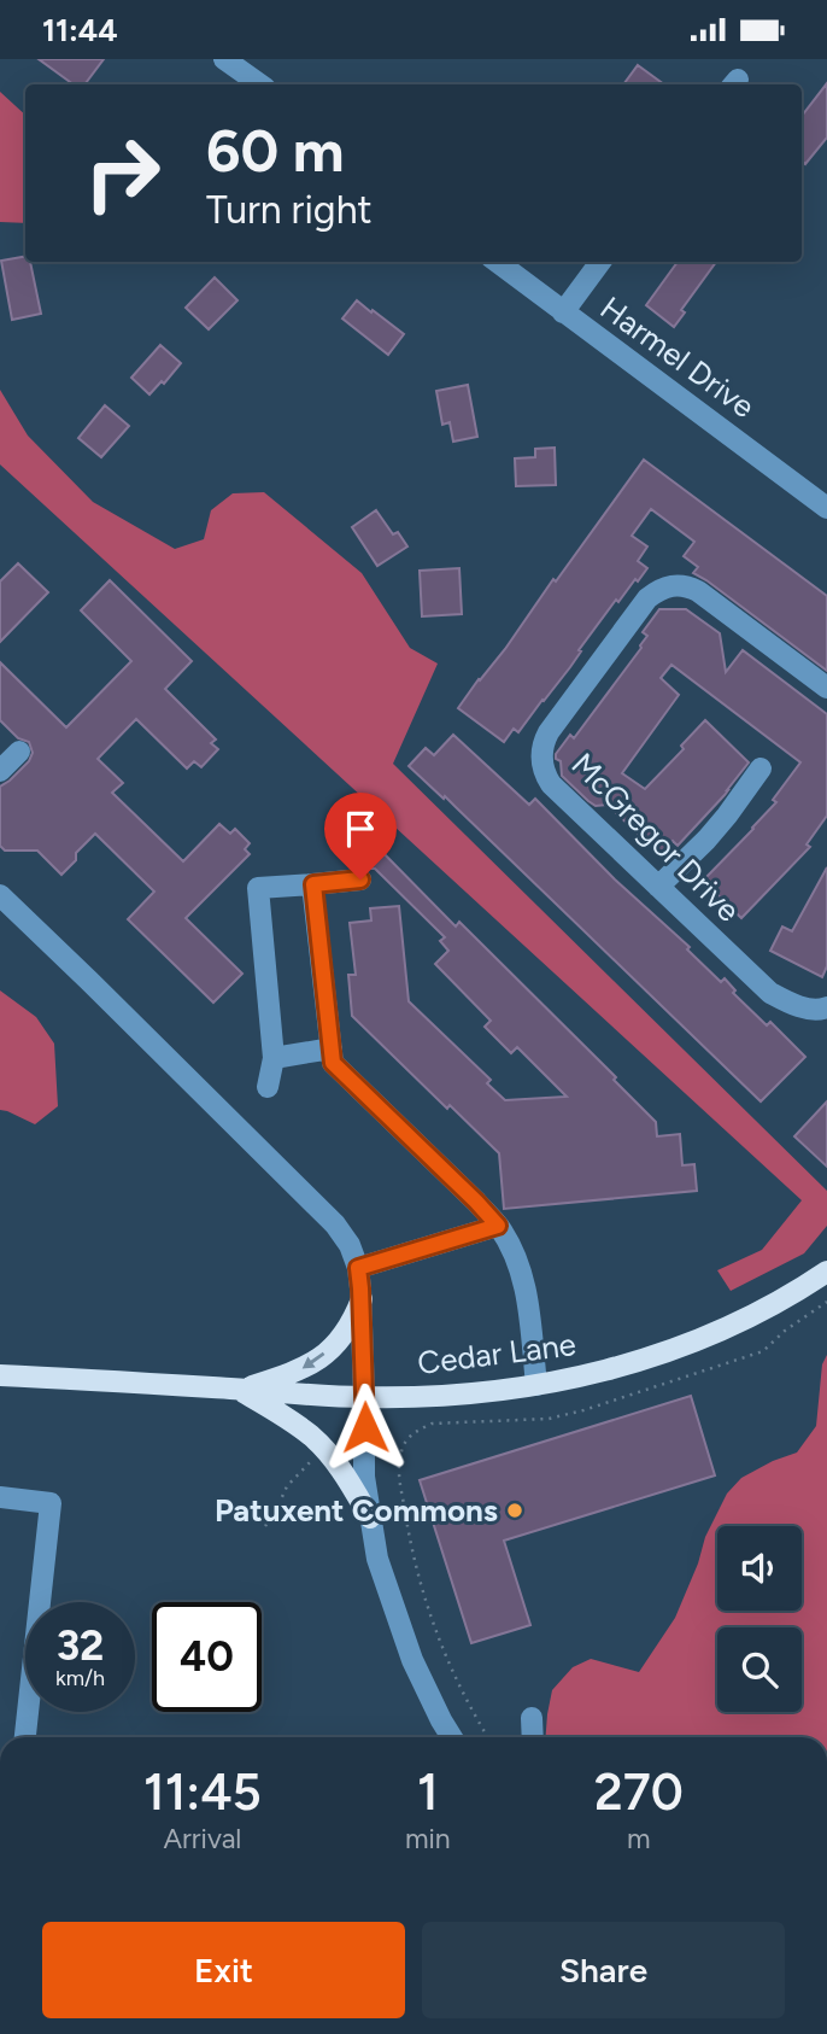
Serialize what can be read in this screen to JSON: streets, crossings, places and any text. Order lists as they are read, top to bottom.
{
  "streets": {
    "main road": ["Cedar Lane"],
    "street": ["Harmel Drive", "McGregor Drive"]
  },
  "places": ["Patuxent Commons"],
  "page": {
    "status": "11:44",
    "turn": ["60 m", "Turn right"],
    "speed": "32 km/h",
    "limit": "40",
    "eta": [
      "11:45",
      "Arrival",
      "1",
      "min",
      "270",
      "m"
    ],
    "buttons": ["Exit", "Share"]
  }
}
